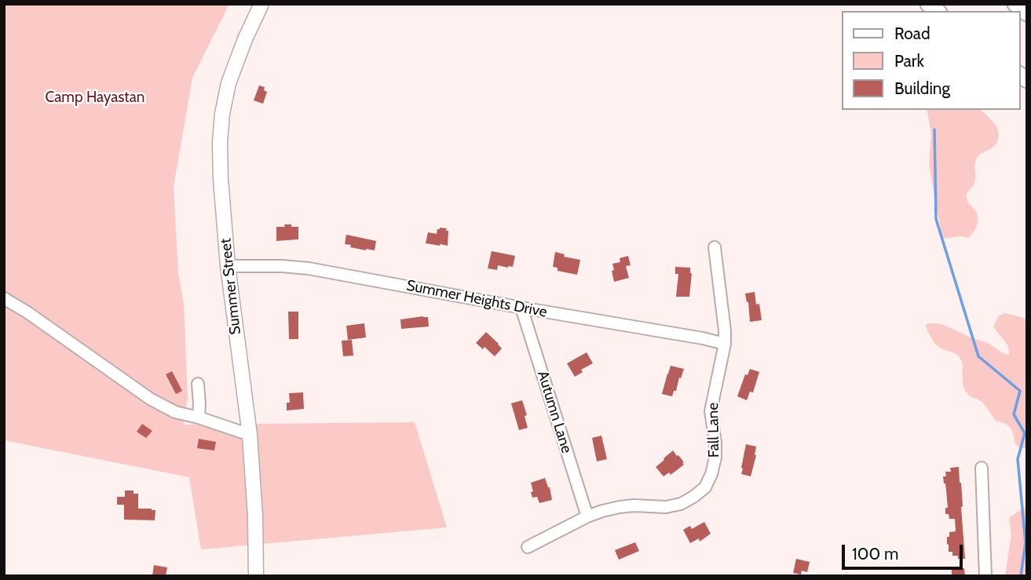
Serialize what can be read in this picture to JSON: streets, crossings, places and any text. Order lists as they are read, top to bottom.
{
  "streets": {
    "main road": ["Summer Street"],
    "street": ["Summer Heights Drive", "Autumn Lane", "Fall Lane"]
  },
  "crossings": [
    ["Summer Street", "Summer Heights Drive"],
    ["Summer Heights Drive", "Autumn Lane"],
    ["Summer Heights Drive", "Fall Lane"],
    ["Autumn Lane", "Fall Lane"]
  ],
  "parks": ["Camp Hayastan"],
  "legend": ["Road", "Park", "Building"],
  "scale_bar": "100 m"
}
